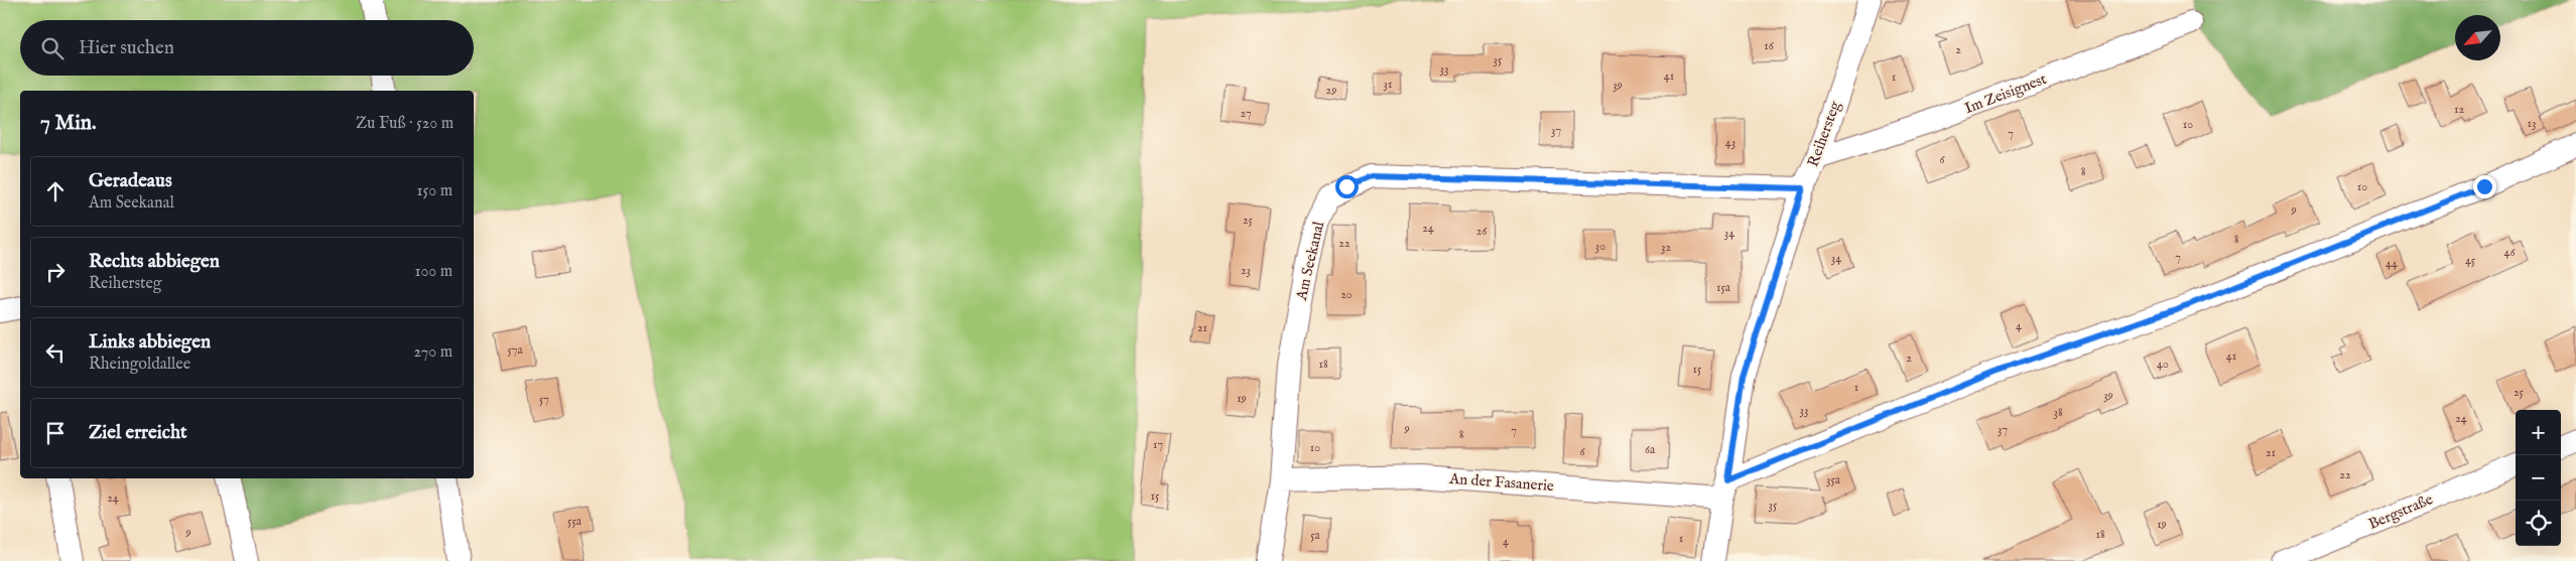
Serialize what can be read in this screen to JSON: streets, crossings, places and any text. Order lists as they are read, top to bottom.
{
  "streets": {
    "street": [
      "Im Zeisignest",
      "Reihersteg",
      "Am Seekanal",
      "An der Fasanerie",
      "Bergstraße"
    ]
  },
  "crossings": [
    ["Im Zeisignest", "Reihersteg"],
    ["Reihersteg", "Am Seekanal"],
    ["Reihersteg", "An der Fasanerie"],
    ["Am Seekanal", "An der Fasanerie"]
  ],
  "house_numbers": [
    "16",
    "2",
    "35",
    "33",
    "41",
    "1",
    "31",
    "39",
    "29",
    "12",
    "27",
    "13",
    "10",
    "37",
    "7",
    "43",
    "6",
    "8",
    "10",
    "9",
    "25",
    "24",
    "26",
    "34",
    "8",
    "22",
    "30",
    "32",
    "46",
    "7",
    "34",
    "45",
    "44",
    "23",
    "15a",
    "20",
    "4",
    "21",
    "57a",
    "41",
    "2",
    "18",
    "40",
    "15",
    "1",
    "25",
    "39",
    "19",
    "57",
    "33",
    "38",
    "24",
    "9",
    "37",
    "7",
    "8",
    "17",
    "10",
    "6a",
    "6",
    "21",
    "22",
    "35a",
    "15",
    "24",
    "35",
    "55a",
    "19",
    "9",
    "18",
    "5a",
    "1",
    "4"
  ],
  "north": "bottom left",
  "page": {
    "search": "Hier suchen",
    "heading": ["7 Min.", "Zu Fuß · 520 m"],
    "list": [
      ["Geradeaus", "Am Seekanal", "150 m"],
      ["Rechts abbiegen", "Reihersteg", "100 m"],
      ["Links abbiegen", "Rheingoldallee", "270 m"],
      "Ziel erreicht"
    ],
    "map_buttons": ["+", "−"]
  }
}
